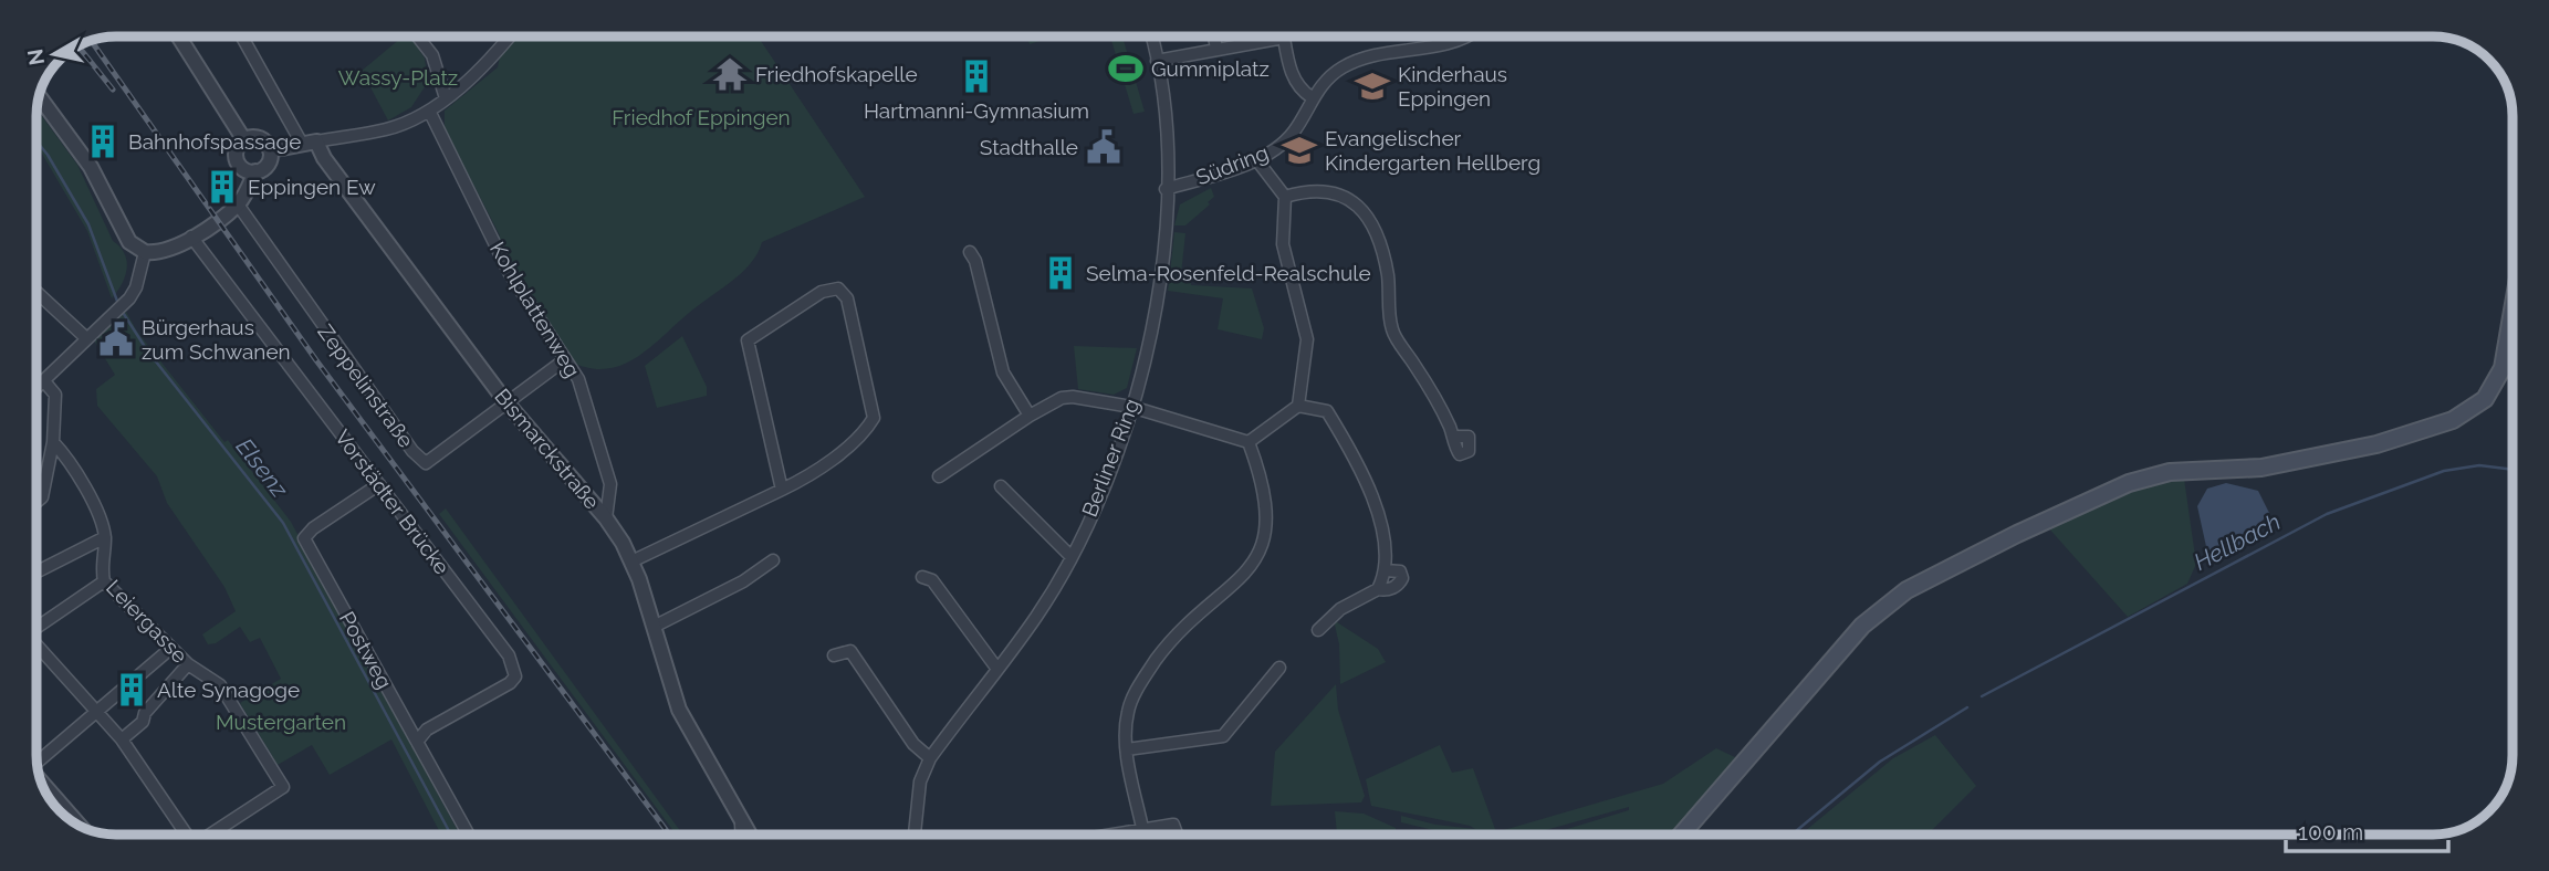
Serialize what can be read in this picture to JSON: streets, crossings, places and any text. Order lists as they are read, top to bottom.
{
  "streets": {
    "street": [
      "Südring",
      "Kohlplattenweg",
      "Zeppelinstraße",
      "Bismarckstraße",
      "Berliner Ring",
      "Vorstädter Brücke",
      "Leiergasse",
      "Postweg"
    ]
  },
  "crossings": [
    ["Südring", "Berliner Ring"],
    ["Kohlplattenweg", "Zeppelinstraße"],
    ["Kohlplattenweg", "Bismarckstraße"],
    ["Zeppelinstraße", "Bismarckstraße"],
    ["Vorstädter Brücke", "Postweg"]
  ],
  "water": ["Elsenz", "Hellbach"],
  "parks": ["Wassy-Platz", "Friedhof Eppingen", "Mustergarten"],
  "places": {
    "sports": ["Gummiplatz"],
    "temple": ["Friedhofskapelle"],
    "building": [
      "Hartmanni-Gymnasium",
      "Bahnhofspassage",
      "Eppingen Ew",
      "Selma-Rosenfeld-Realschule",
      "Alte Synagoge"
    ],
    "school or university": ["Kinderhaus Eppingen", "Evangelischer Kindergarten Hellberg"],
    "public building": ["Stadthalle", "Bürgerhaus zum Schwanen"]
  },
  "scale_bar": "100 m",
  "north": "left"
}
